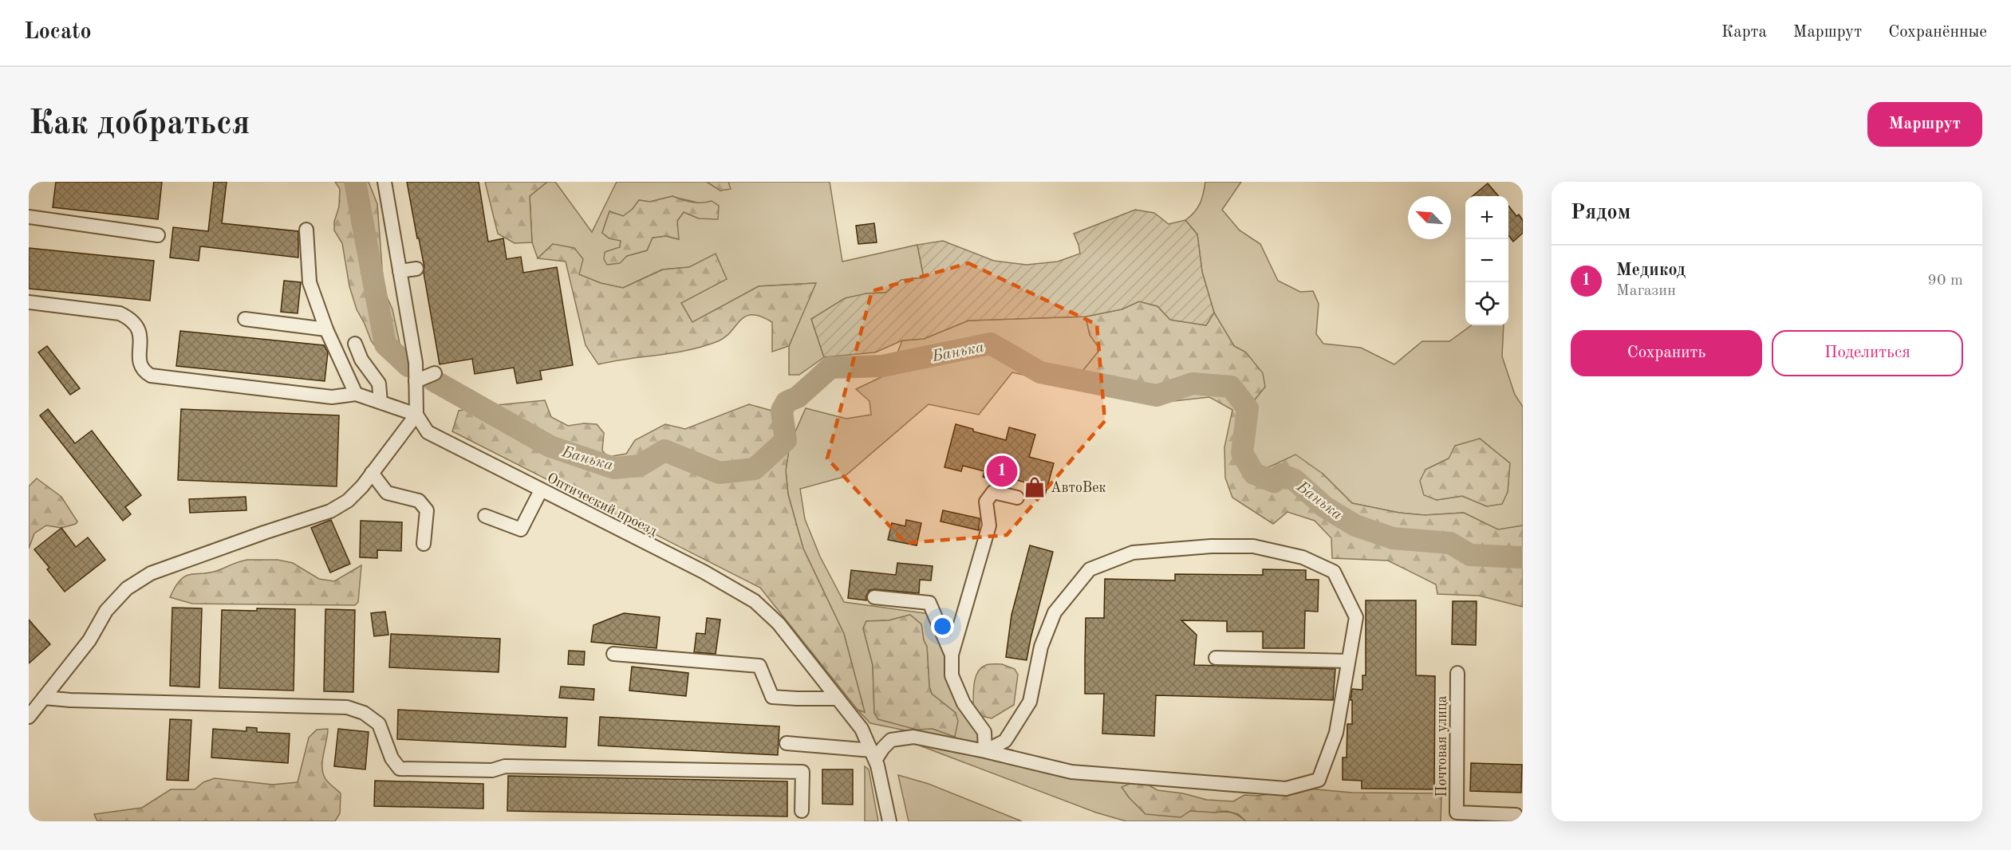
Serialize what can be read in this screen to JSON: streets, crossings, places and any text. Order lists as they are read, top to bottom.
{
  "streets": {
    "street": ["Оптический проезд", "Почтовая улица"]
  },
  "water": ["Банька"],
  "places": {
    "shop": ["АвтоВек"]
  },
  "north": "top left",
  "page": {
    "header": "Locato",
    "nav": ["Карта", "Маршрут", "Сохранённые"],
    "buttons": [
      "Маршрут",
      ["Сохранить", "Поделиться"]
    ],
    "title": "Как добраться",
    "heading": "Рядом",
    "map_buttons": ["+", "−"],
    "list": [
      {
        "mark": "1",
        "name": "Медикод",
        "note": "Магазин",
        "value": "90 m"
      }
    ],
    "pins": "1"
  }
}
